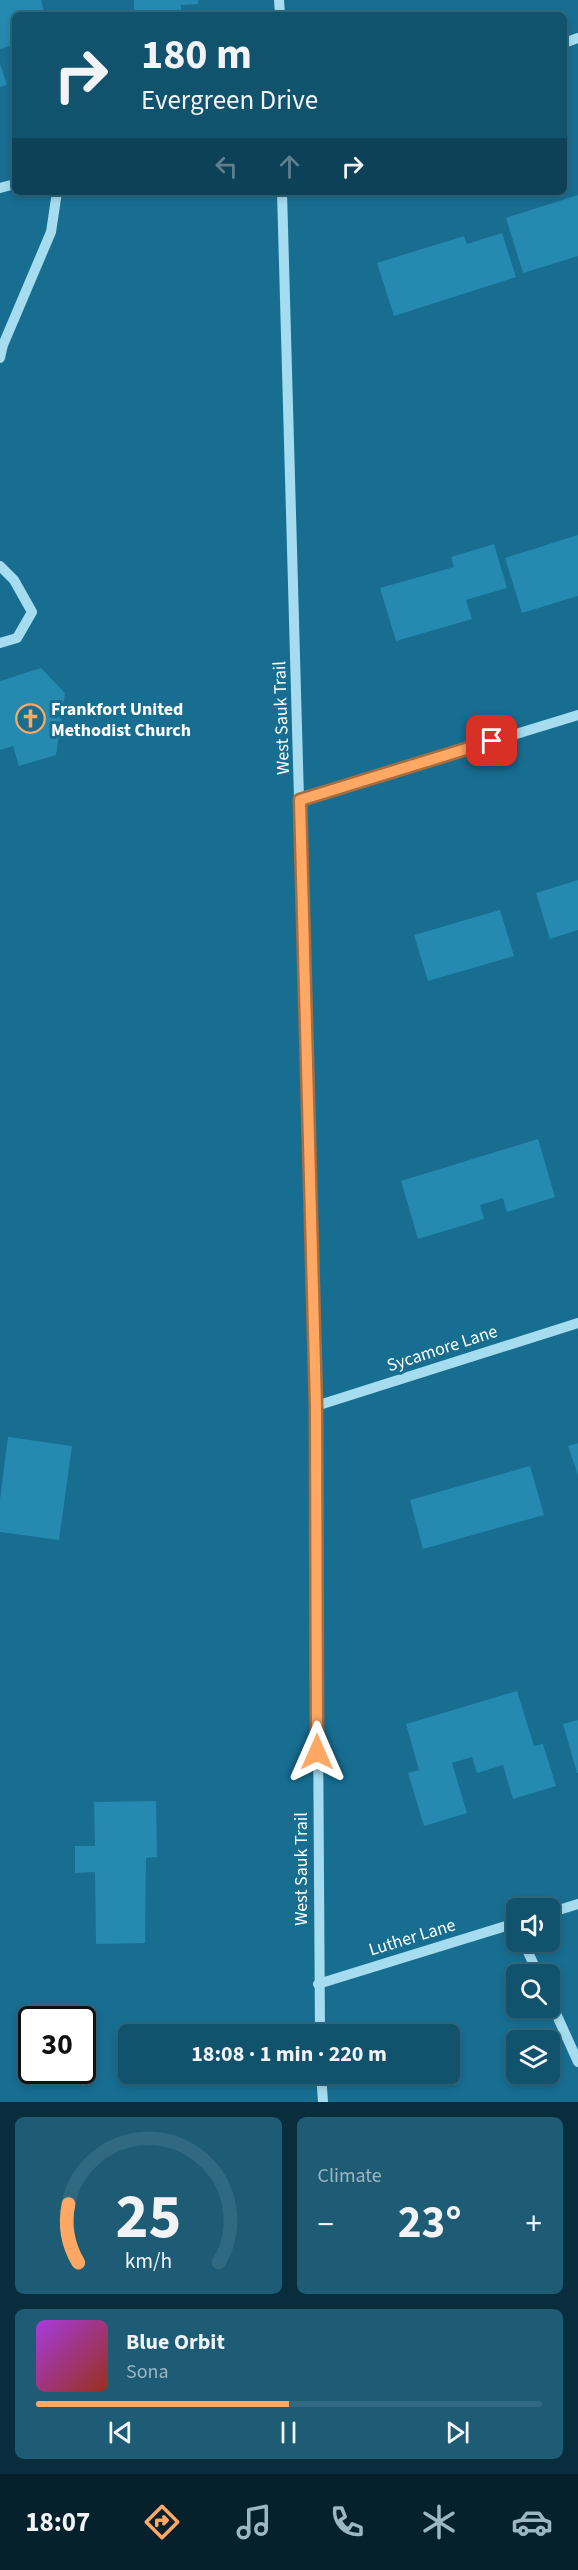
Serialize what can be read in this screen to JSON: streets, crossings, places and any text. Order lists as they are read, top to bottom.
{
  "streets": {
    "street": ["West Sauk Trail", "Sycamore Lane", "Luther Lane"]
  },
  "crossings": [
    ["West Sauk Trail", "Sycamore Lane"],
    ["West Sauk Trail", "Luther Lane"]
  ],
  "places": {
    "church": ["Frankfort United Methodist Church"]
  },
  "page": {
    "turn": ["180 m", "Evergreen Drive"],
    "limit": "30",
    "trip": "18:08 · 1 min · 220 m",
    "tile": "Climate",
    "heat": ["−", "23°", "+"],
    "song": ["Blue Orbit", "Sona"],
    "tabs": "18:07",
    "gauge": ["25", "km/h"]
  }
}
